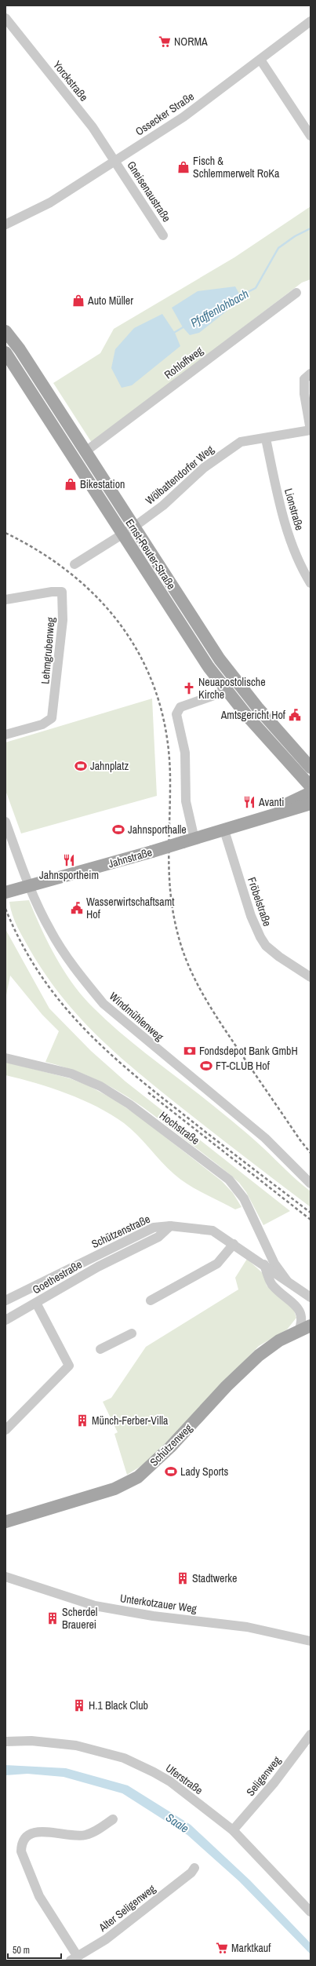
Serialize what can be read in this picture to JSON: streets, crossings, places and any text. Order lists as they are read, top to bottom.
{
  "streets": {
    "main road": ["Ernst-Reuter-Straße", "Jahnstraße", "Schützenweg"],
    "street": [
      "Yorckstraße",
      "Ossecker Straße",
      "Gneisenaustraße",
      "Rohloffweg",
      "Wölbattendorfer Weg",
      "Lionstraße",
      "Lehmgrubenweg",
      "Fröbelstraße",
      "Windmühlenweg",
      "Hochstraße",
      "Schützenstraße",
      "Goethestraße",
      "Unterkotzauer Weg",
      "Seligenweg",
      "Uferstraße",
      "Alter Seligenweg"
    ]
  },
  "crossings": [
    ["Yorckstraße", "Ossecker Straße"],
    ["Yorckstraße", "Gneisenaustraße"],
    ["Ossecker Straße", "Gneisenaustraße"],
    ["Rohloffweg", "Ernst-Reuter-Straße"],
    ["Wölbattendorfer Weg", "Lionstraße"],
    ["Wölbattendorfer Weg", "Ernst-Reuter-Straße"],
    ["Jahnstraße", "Fröbelstraße"],
    ["Jahnstraße", "Windmühlenweg"],
    ["Hochstraße", "Schützenstraße"],
    ["Schützenstraße", "Goethestraße"],
    ["Seligenweg", "Uferstraße"]
  ],
  "water": ["Pfaffenlohbach", "Saale"],
  "places": {
    "supermarket": ["NORMA", "Marktkauf"],
    "shop": ["Fisch & Schlemmerwelt RoKa", "Auto Müller", "Bikestation"],
    "church": ["Neuapostolische Kirche"],
    "public building": ["Amtsgericht Hof", "Wasserwirtschaftsamt Hof"],
    "sports": [
      "Jahnplatz",
      "Jahnsporthalle",
      "FT-CLUB Hof",
      "Lady Sports"
    ],
    "restaurant": ["Avanti", "Jahnsportheim"],
    "bank": ["Fondsdepot Bank GmbH"],
    "building": [
      "Münch-Ferber-Villa",
      "Stadtwerke",
      "Scherdel Brauerei",
      "H.1 Black Club"
    ]
  },
  "scale_bar": "50 m"
}
